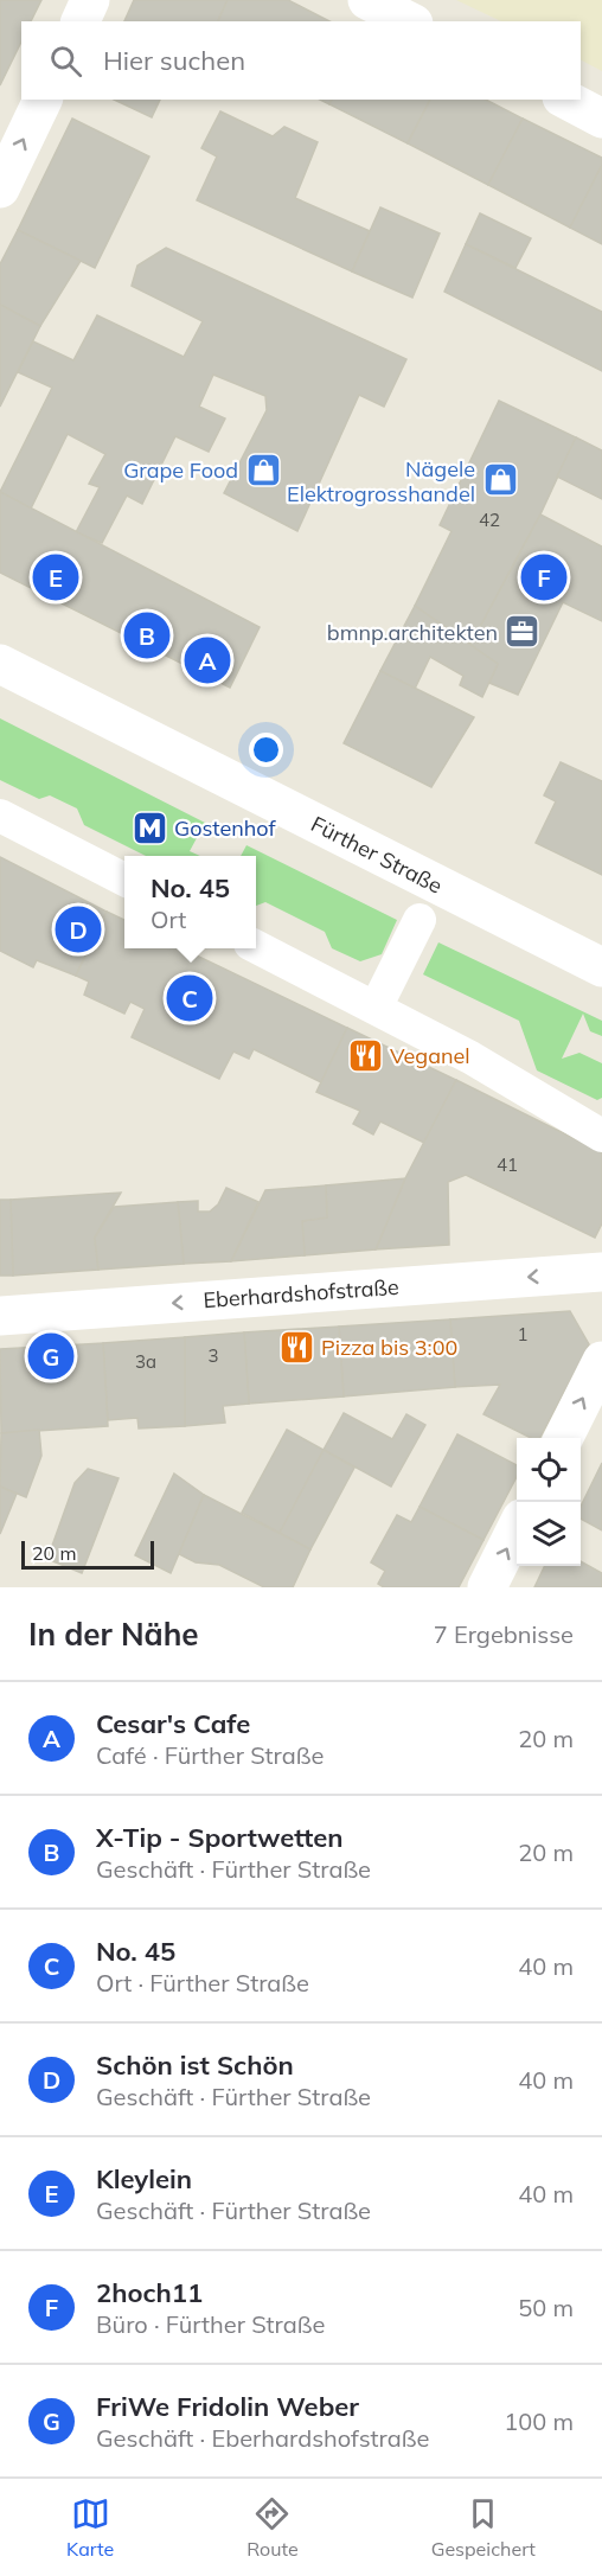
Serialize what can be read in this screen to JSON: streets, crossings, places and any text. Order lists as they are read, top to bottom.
{
  "streets": {
    "street": ["Fürther Straße", "Eberhardshofstraße"]
  },
  "one_way": ["Eberhardshofstraße"],
  "places": {
    "shop": ["Grape Food", "Nägele Elektrogrosshandel"],
    "office": ["bmnp.architekten"],
    "metro station": ["Gostenhof"],
    "restaurant": ["Veganel", "Pizza bis 3:00"]
  },
  "house_numbers": [
    "42",
    "41",
    "1",
    "3",
    "3a"
  ],
  "scale_bar": "20 m",
  "page": {
    "search": "Hier suchen",
    "pins": [
      "E",
      "F",
      "B",
      "A",
      "D",
      "C",
      "G"
    ],
    "popup": ["No. 45", "Ort"],
    "scale": "20 m",
    "heading": ["In der Nähe", "7 Ergebnisse"],
    "list": [
      {
        "mark": "A",
        "name": "Cesar's Cafe",
        "note": "Café · Fürther Straße",
        "value": "20 m"
      },
      {
        "mark": "B",
        "name": "X-Tip - Sportwetten",
        "note": "Geschäft · Fürther Straße",
        "value": "20 m"
      },
      {
        "mark": "C",
        "name": "No. 45",
        "note": "Ort · Fürther Straße",
        "value": "40 m"
      },
      {
        "mark": "D",
        "name": "Schön ist Schön",
        "note": "Geschäft · Fürther Straße",
        "value": "40 m"
      },
      {
        "mark": "E",
        "name": "Kleylein",
        "note": "Geschäft · Fürther Straße",
        "value": "40 m"
      },
      {
        "mark": "F",
        "name": "2hoch11",
        "note": "Büro · Fürther Straße",
        "value": "50 m"
      },
      {
        "mark": "G",
        "name": "FriWe Fridolin Weber",
        "note": "Geschäft · Eberhardshofstraße",
        "value": "100 m"
      }
    ],
    "nav": ["Karte", "Route", "Gespeichert"]
  }
}
